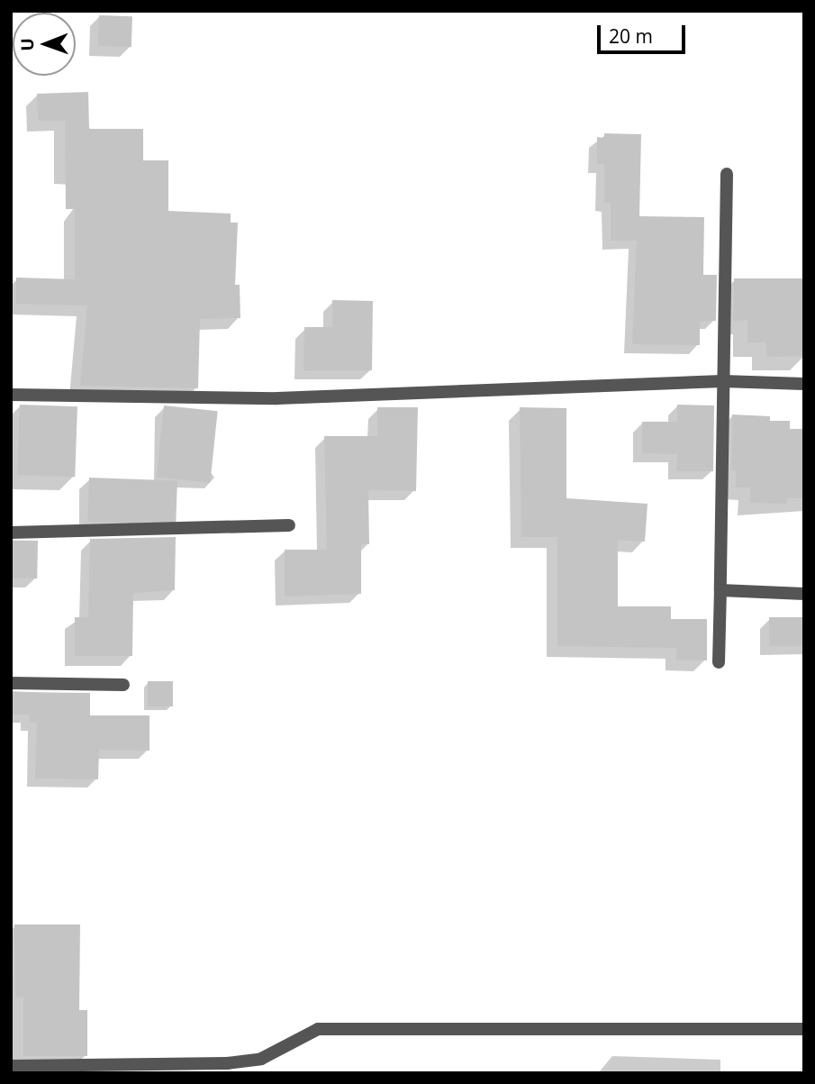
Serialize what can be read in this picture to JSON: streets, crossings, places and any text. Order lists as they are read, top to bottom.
{
  "scale_bar": "20 m",
  "north": "left"
}
